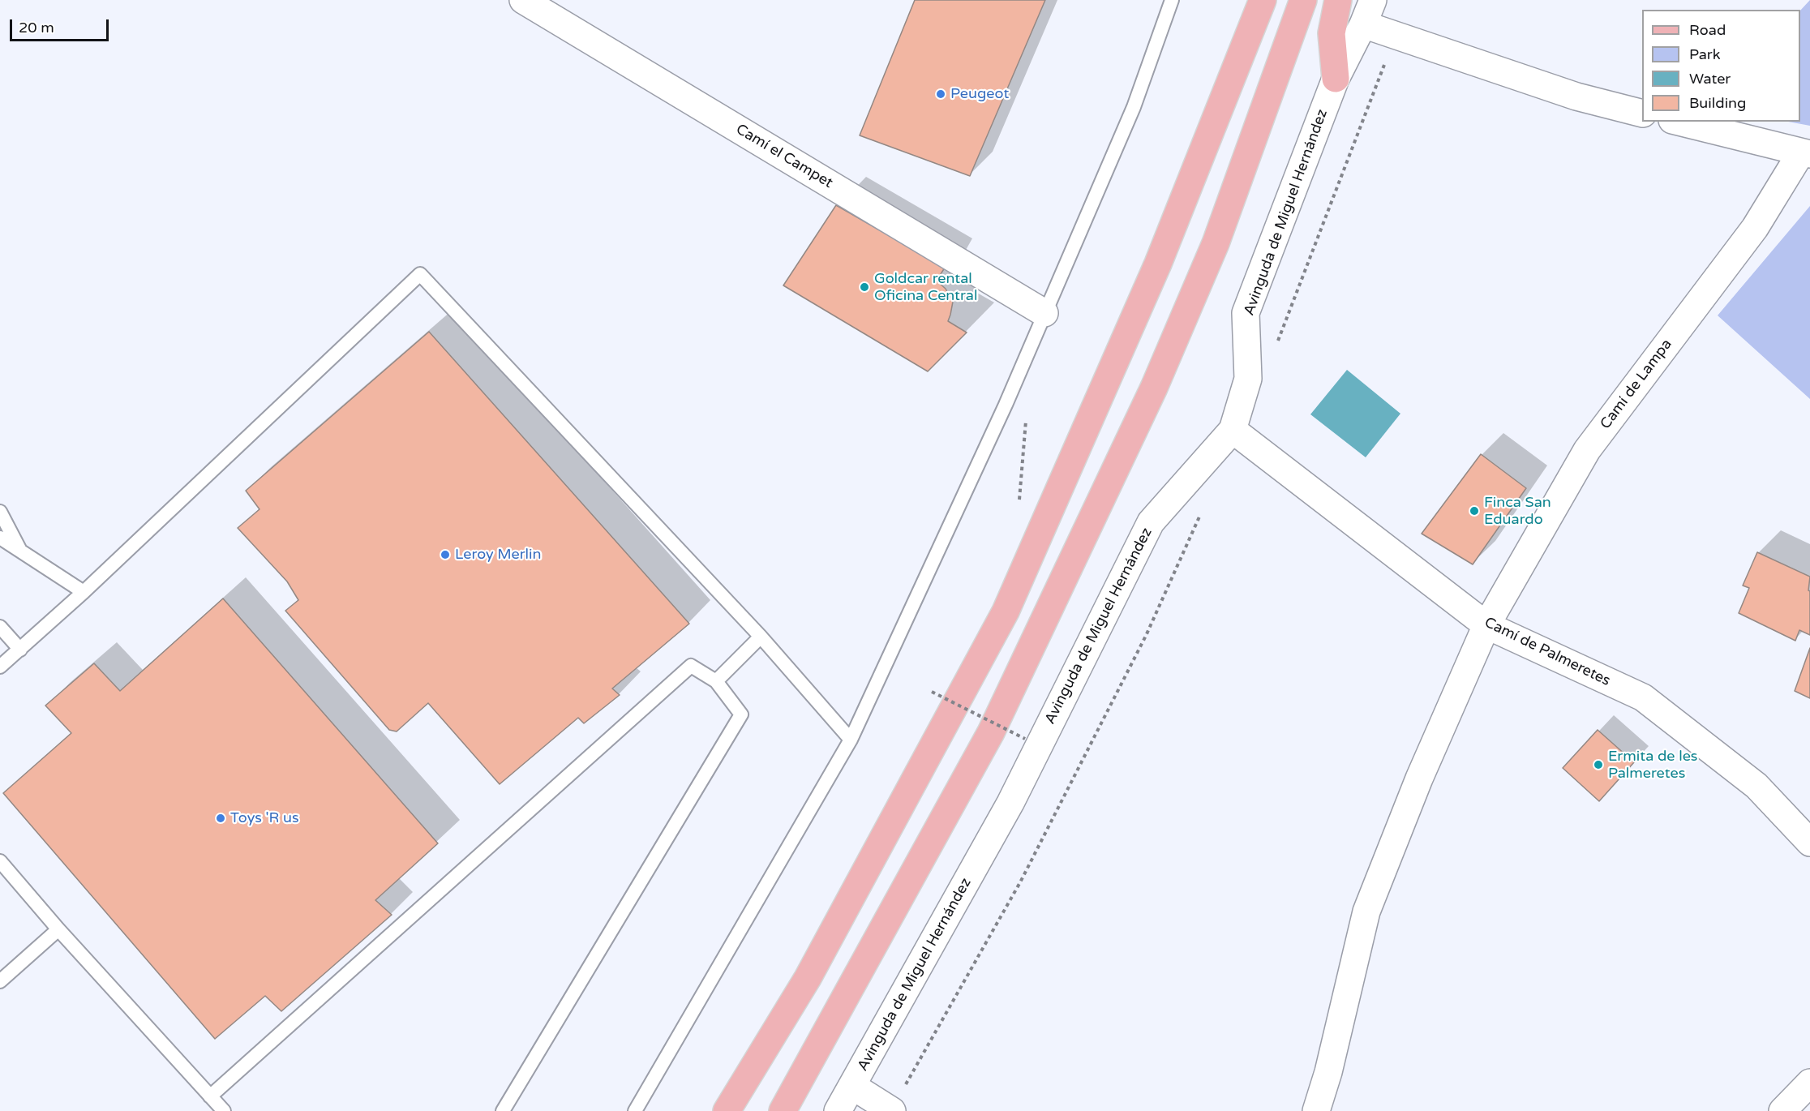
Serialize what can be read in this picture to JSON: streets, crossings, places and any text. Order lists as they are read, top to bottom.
{
  "streets": {
    "street": [
      "Camí el Campet",
      "Avinguda de Miguel Hernández",
      "Camí de Lampa",
      "Camí de Palmeretes"
    ]
  },
  "crossings": [
    ["Avinguda de Miguel Hernández", "Camí de Palmeretes"],
    ["Camí de Lampa", "Camí de Palmeretes"]
  ],
  "places": [
    "Peugeot",
    "Goldcar rental Oficina Central",
    "Finca San Eduardo",
    "Leroy Merlin",
    "Ermita de les Palmeretes",
    "Toys 'R us"
  ],
  "legend": [
    "Road",
    "Park",
    "Water",
    "Building"
  ],
  "scale_bar": "20 m"
}
